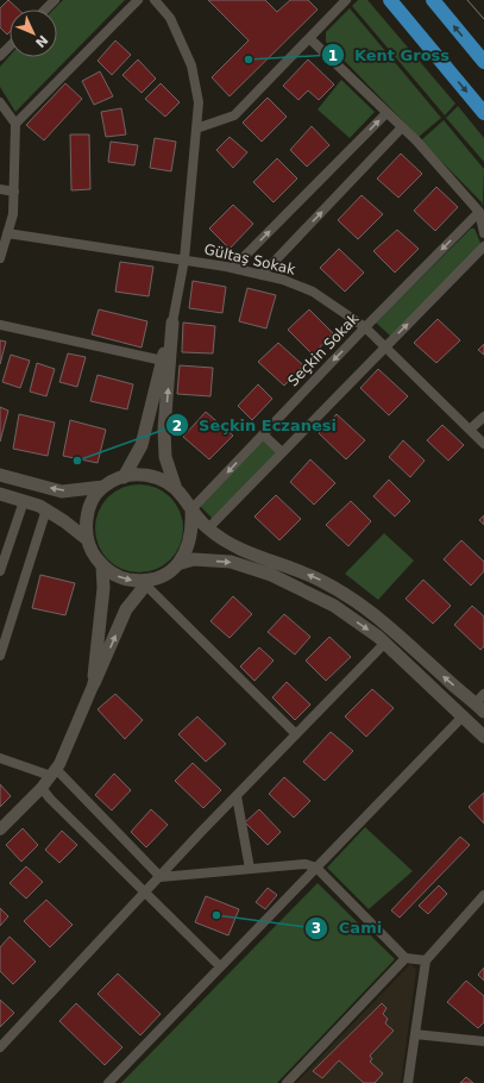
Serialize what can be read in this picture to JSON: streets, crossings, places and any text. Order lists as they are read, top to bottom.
{
  "streets": {
    "street": ["Gültaş Sokak", "Seçkin Sokak"]
  },
  "crossings": [
    ["Gültaş Sokak", "Seçkin Sokak"]
  ],
  "places": ["Kent Gross", "Seçkin Eczanesi", "Cami"],
  "north": "bottom right"
}
